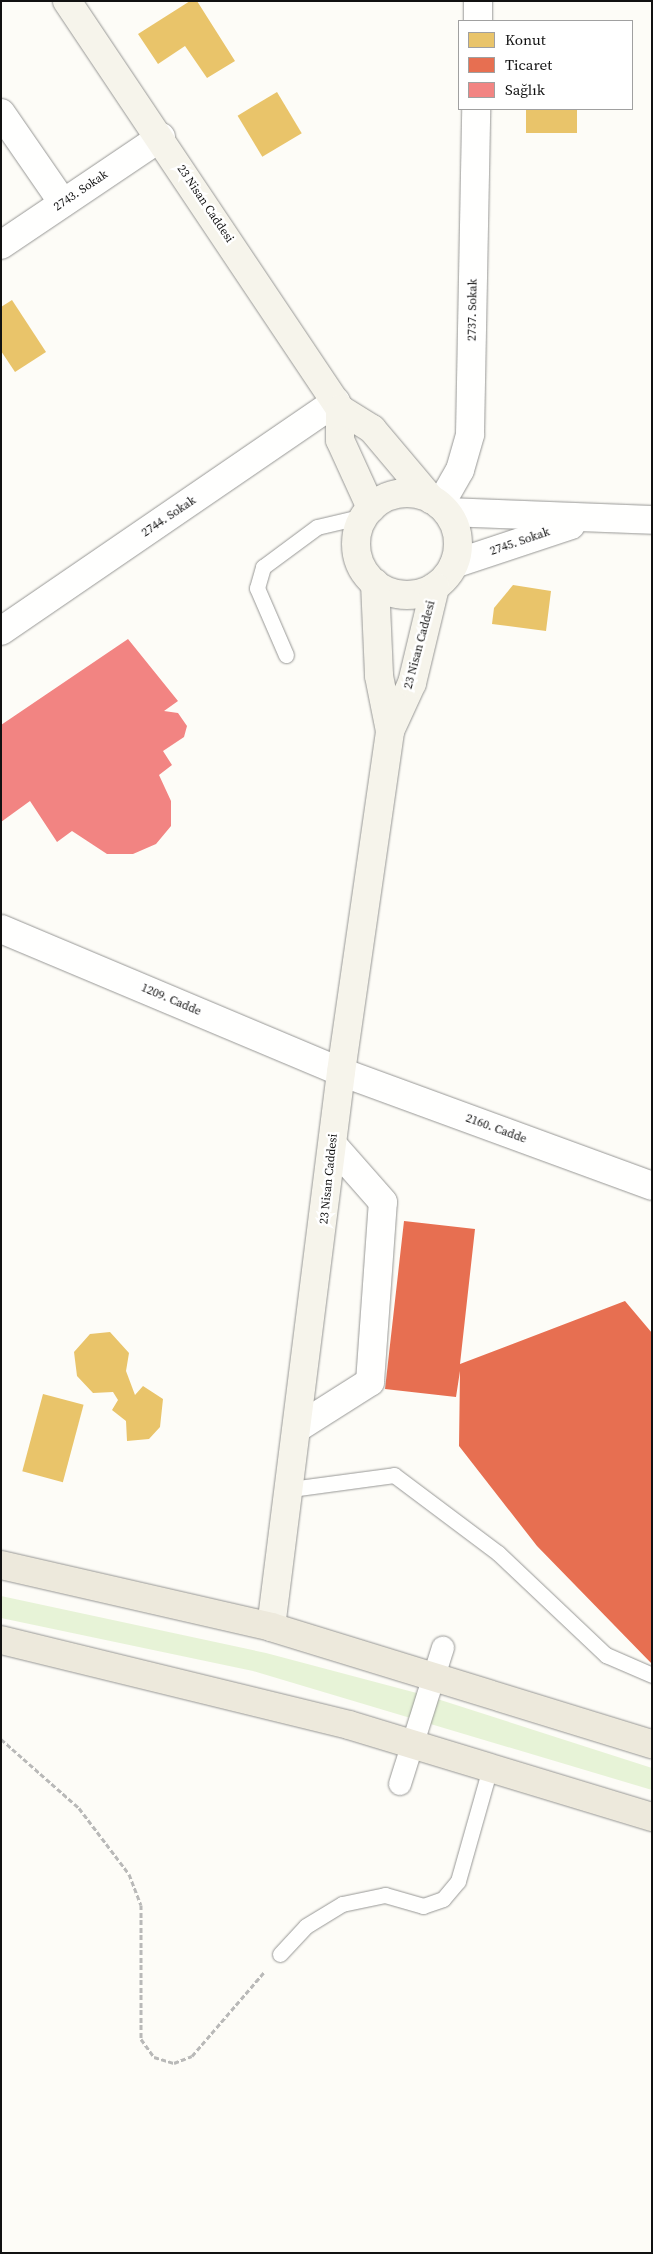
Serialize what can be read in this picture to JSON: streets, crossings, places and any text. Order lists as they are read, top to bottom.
{
  "streets": {
    "main road": ["23 Nisan Caddesi"],
    "street": [
      "2743. Sokak",
      "2737. Sokak",
      "2744. Sokak",
      "2745. Sokak",
      "1209. Cadde",
      "2160. Cadde"
    ]
  },
  "crossings": [
    ["2743. Sokak", "23 Nisan Caddesi"],
    ["23 Nisan Caddesi", "2737. Sokak"],
    ["23 Nisan Caddesi", "2744. Sokak"],
    ["23 Nisan Caddesi", "2745. Sokak"],
    ["23 Nisan Caddesi", "1209. Cadde"],
    ["23 Nisan Caddesi", "2160. Cadde"],
    ["2737. Sokak", "2745. Sokak"],
    ["1209. Cadde", "2160. Cadde"]
  ],
  "legend": ["Konut", "Ticaret", "Sağlık"]
}
